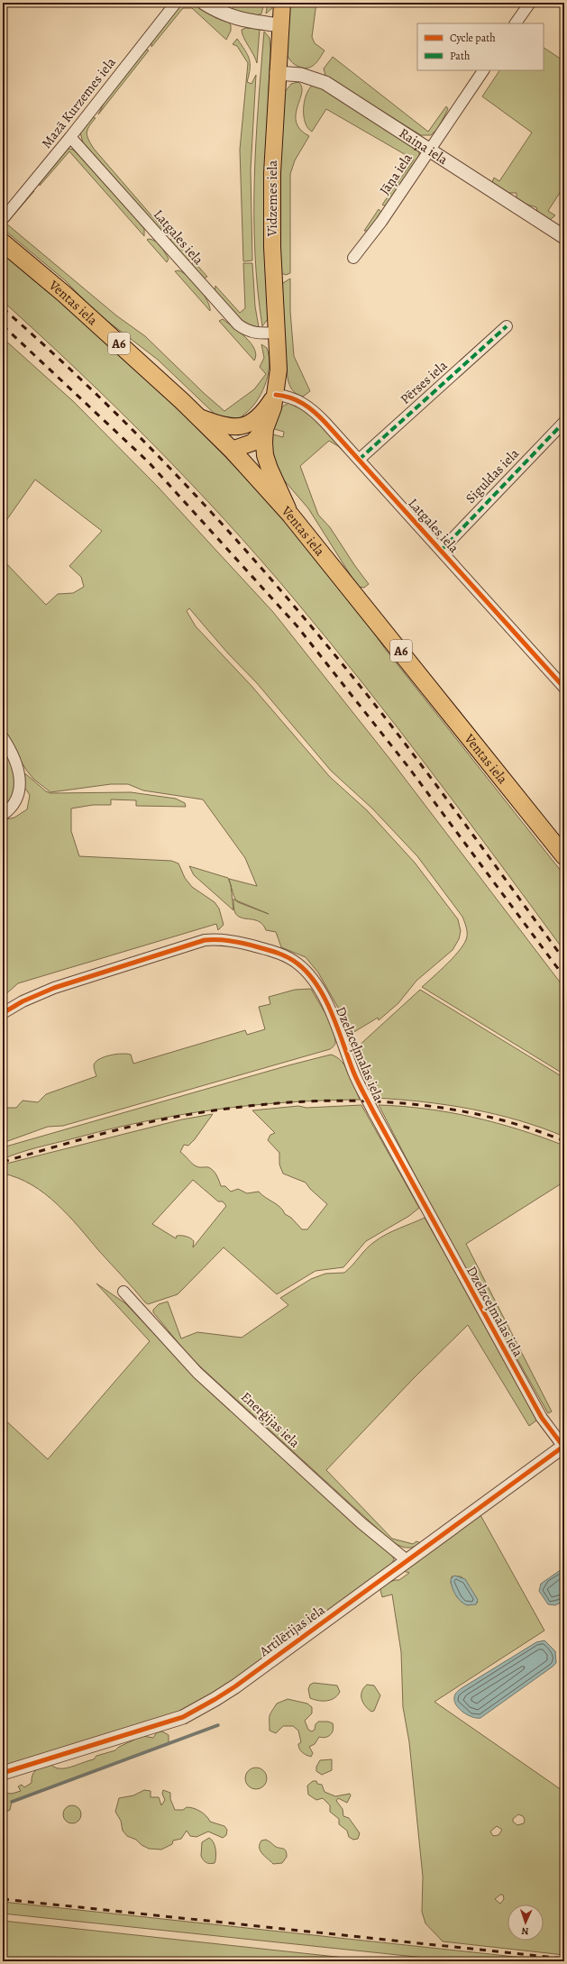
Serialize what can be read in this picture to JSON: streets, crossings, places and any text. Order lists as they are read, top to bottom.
{
  "streets": {
    "highway": ["Ventas iela", "A6"],
    "main road": ["Vidzemes iela"],
    "street": [
      "Mazā Kurzemes iela",
      "Raiņa iela",
      "Jāņa iela",
      "Latgales iela",
      "Pērses iela",
      "Siguldas iela",
      "Dzelzceļmalas iela",
      "Enerģijas iela",
      "Artilērijas iela"
    ]
  },
  "crossings": [
    ["Mazā Kurzemes iela", "Latgales iela"],
    ["Raiņa iela", "Jāņa iela"],
    ["Raiņa iela", "Vidzemes iela"],
    ["Vidzemes iela", "Latgales iela"],
    ["Latgales iela", "Pērses iela"],
    ["Latgales iela", "Siguldas iela"],
    ["Dzelzceļmalas iela", "Artilērijas iela"],
    ["Enerģijas iela", "Artilērijas iela"]
  ],
  "legend": ["Cycle path", "Path"],
  "north": "bottom"
}
